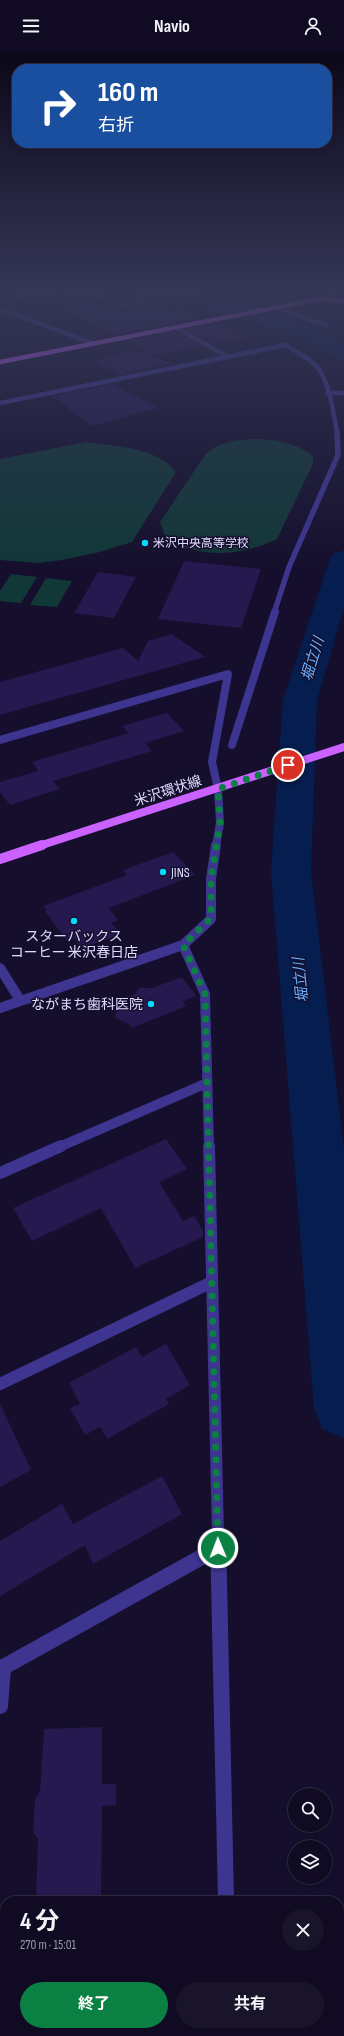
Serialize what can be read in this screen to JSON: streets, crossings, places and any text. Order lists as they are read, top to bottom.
{
  "streets": {
    "main road": ["米沢環状線"]
  },
  "water": ["堀立川"],
  "places": [
    "米沢中央高等学校",
    "JINS",
    "スターバックス コーヒー 米沢春日店",
    "ながまち歯科医院"
  ],
  "page": {
    "header": "Navio",
    "turn": ["160 m", "右折"],
    "heading": ["4 分", "270 m · 15:01"],
    "buttons": ["終了", "共有"]
  }
}
